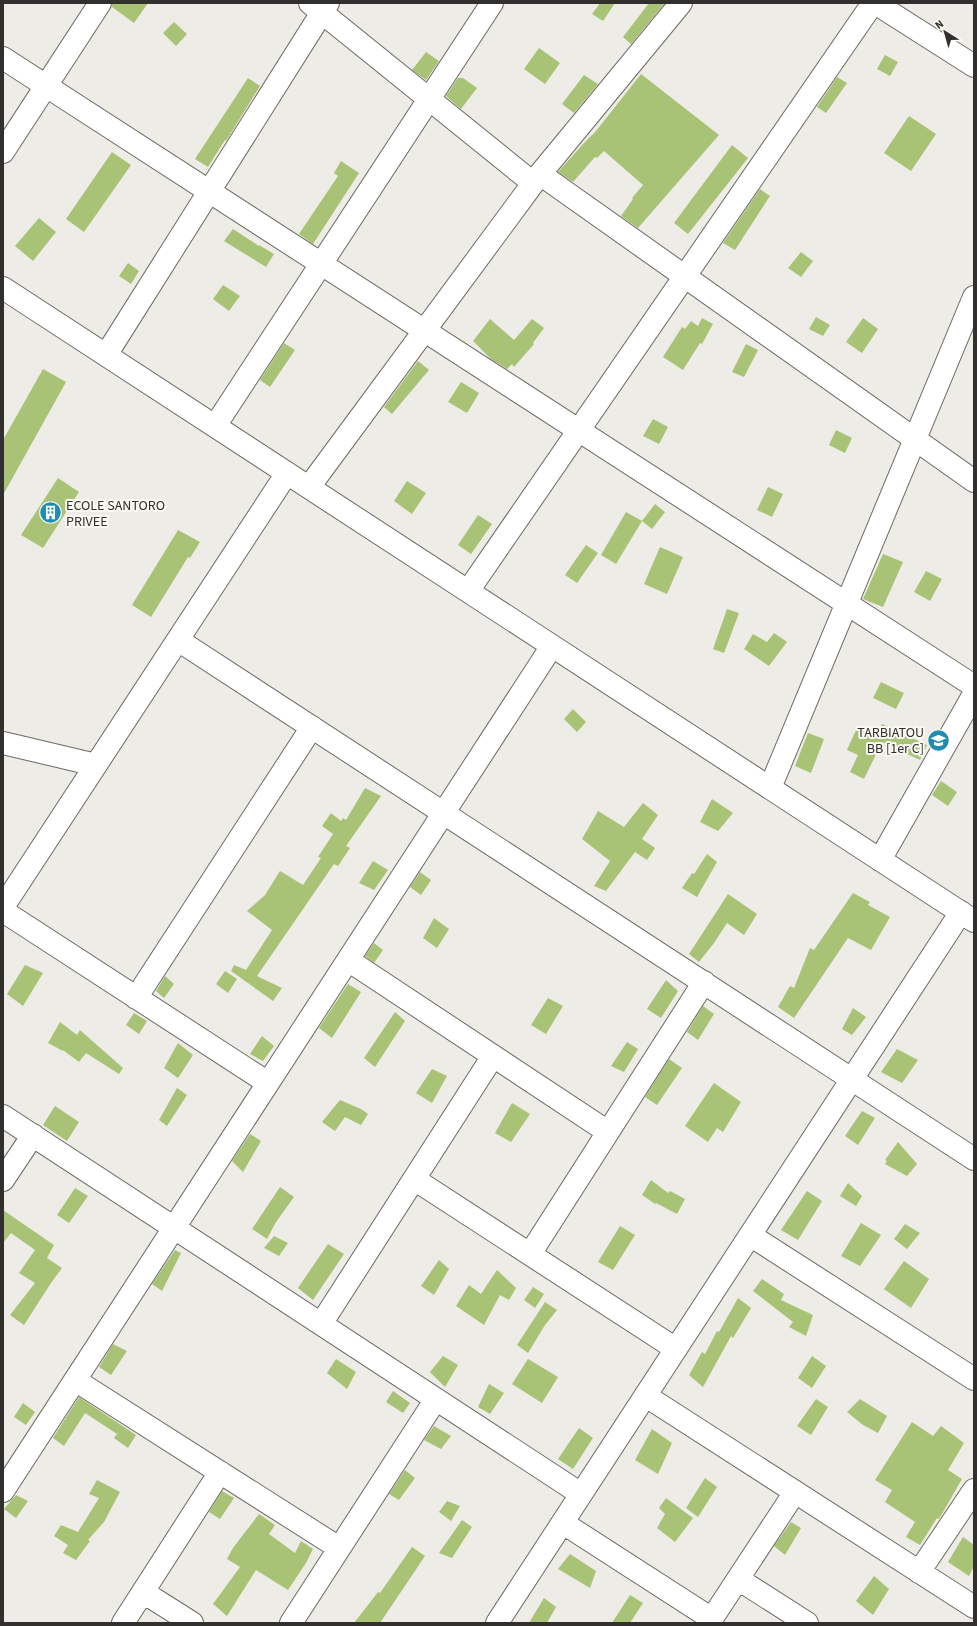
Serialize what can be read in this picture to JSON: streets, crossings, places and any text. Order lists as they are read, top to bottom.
{
  "places": {
    "building": ["ECOLE SANTORO PRIVEE"],
    "school or university": ["TARBIATOU BB [1er C]"]
  },
  "north": "top left"
}
